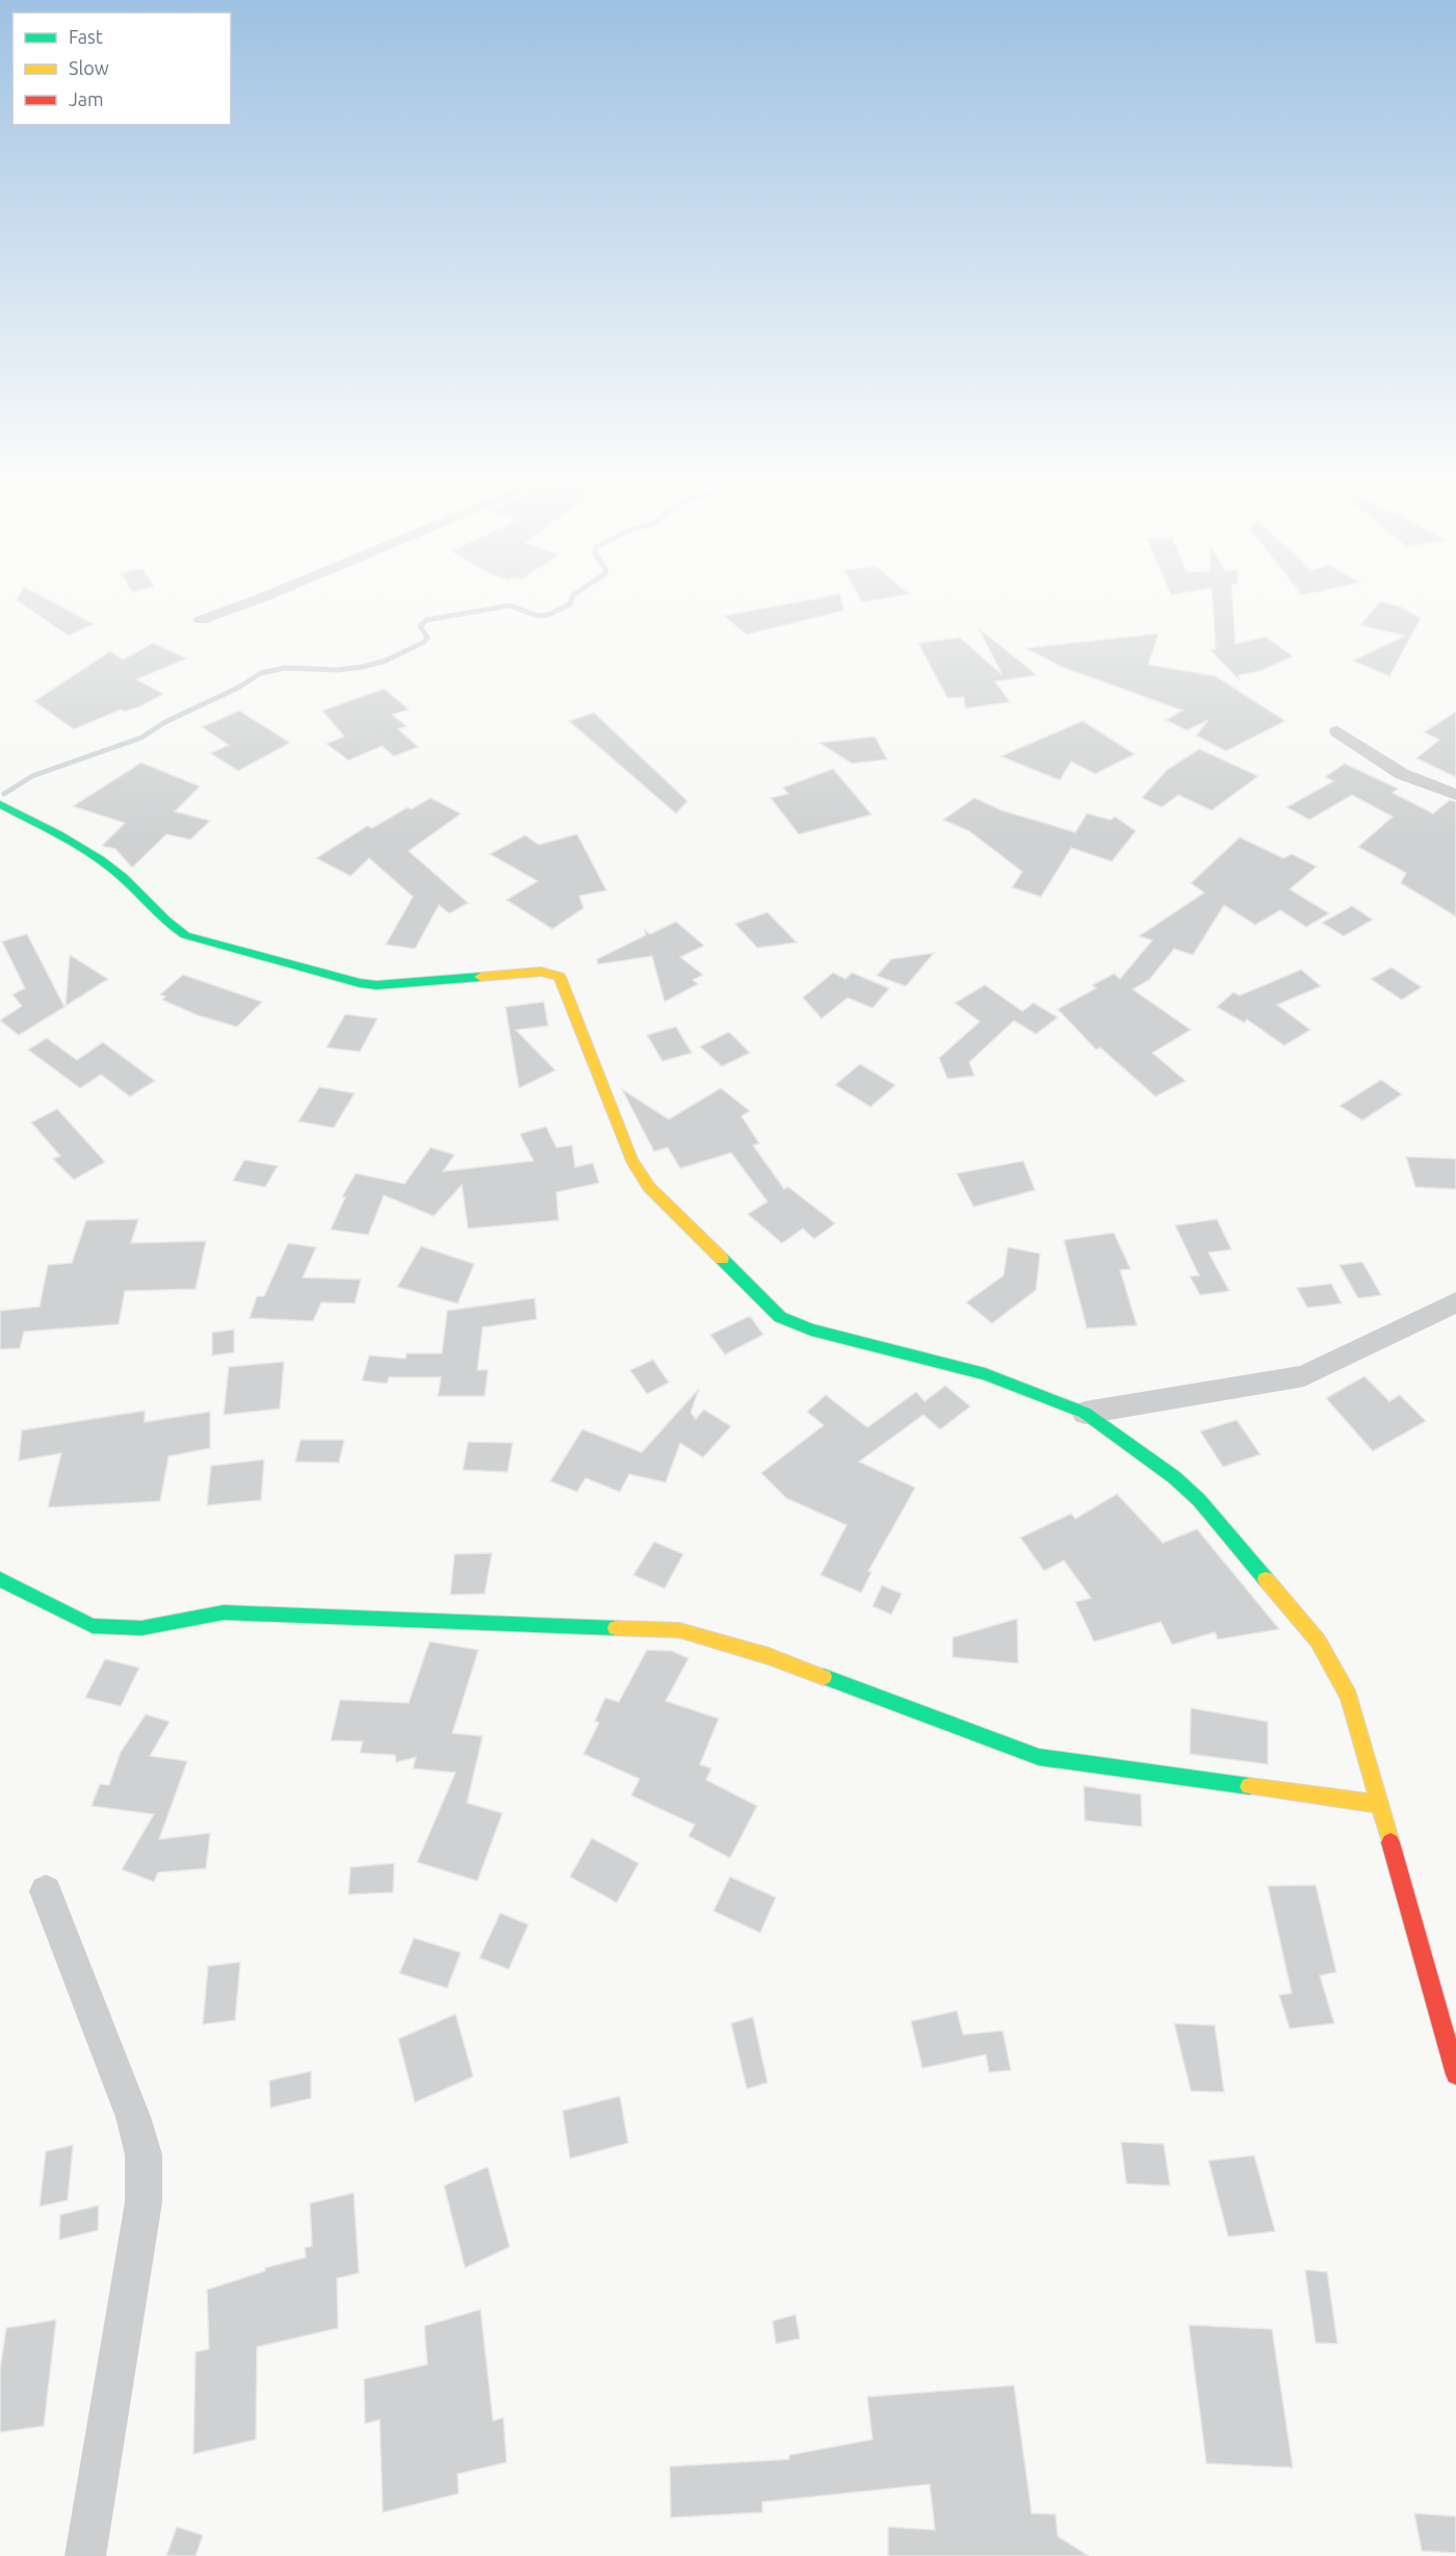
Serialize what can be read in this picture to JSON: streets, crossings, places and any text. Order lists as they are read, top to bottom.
{
  "legend": ["Fast", "Slow", "Jam"]
}
